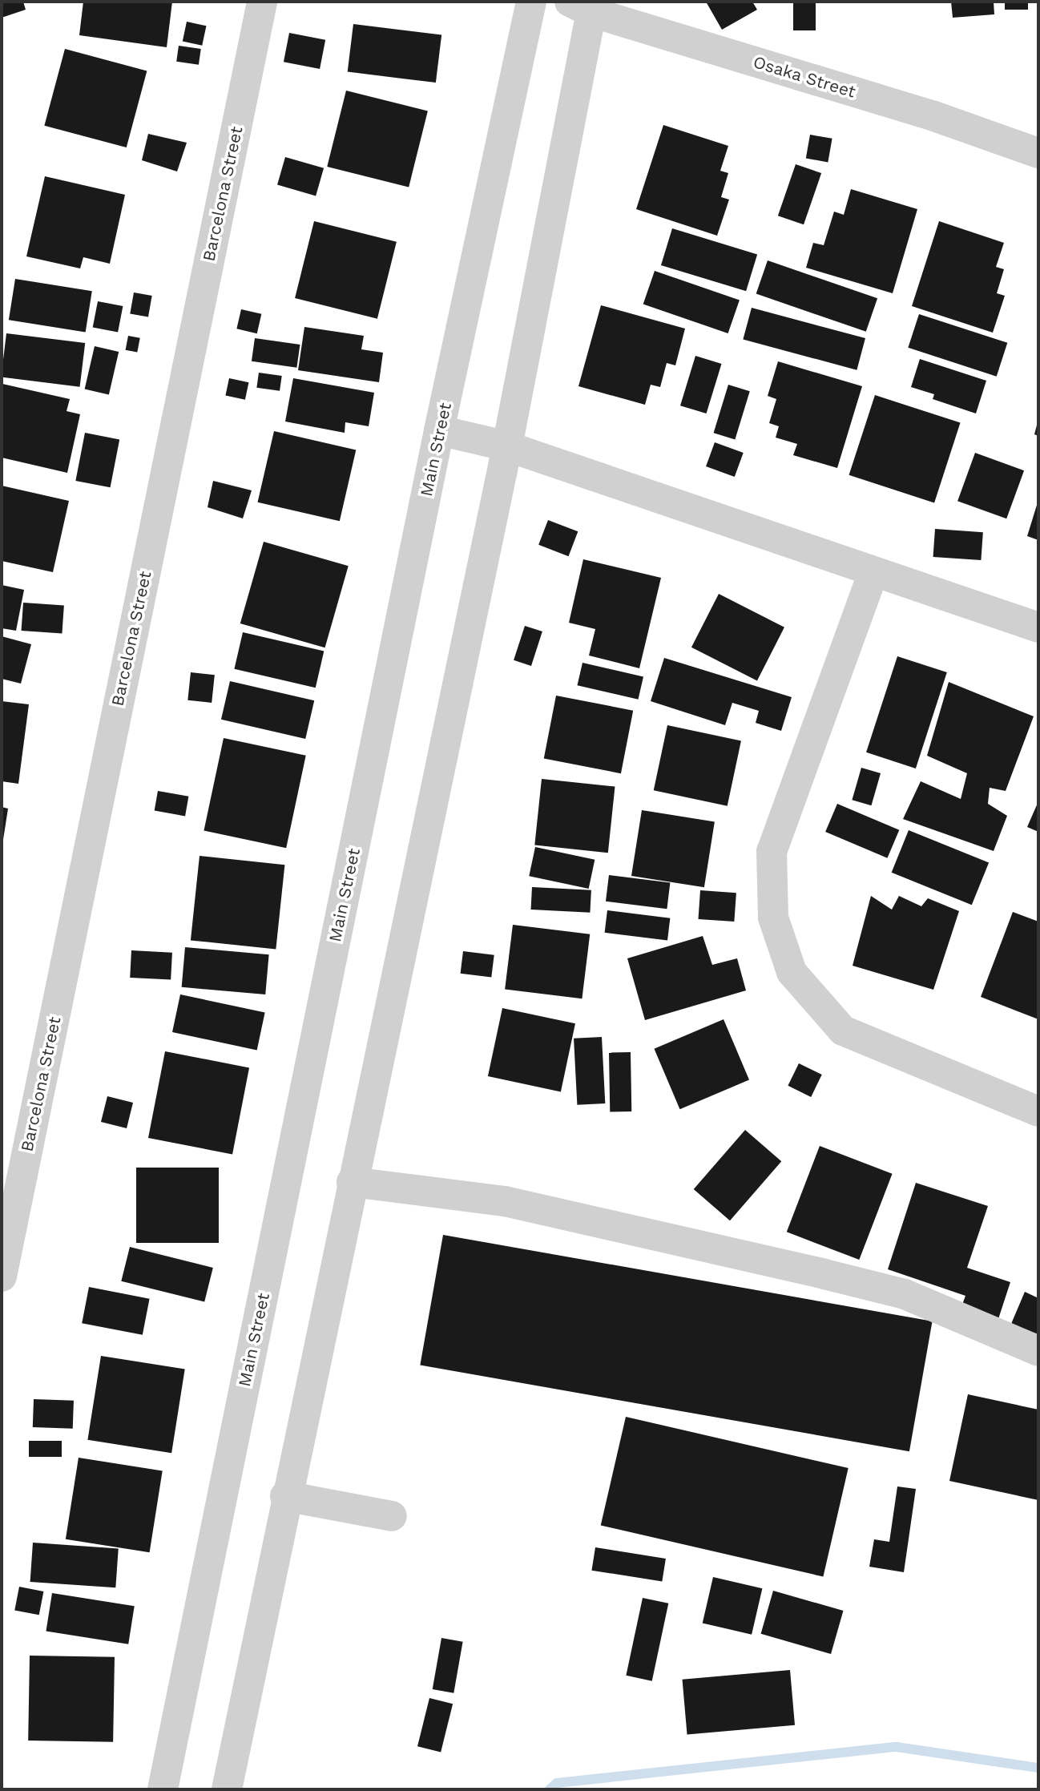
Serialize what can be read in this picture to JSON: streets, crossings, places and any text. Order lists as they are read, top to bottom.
{
  "streets": {
    "street": ["Osaka Street", "Barcelona Street", "Main Street"]
  }
}
